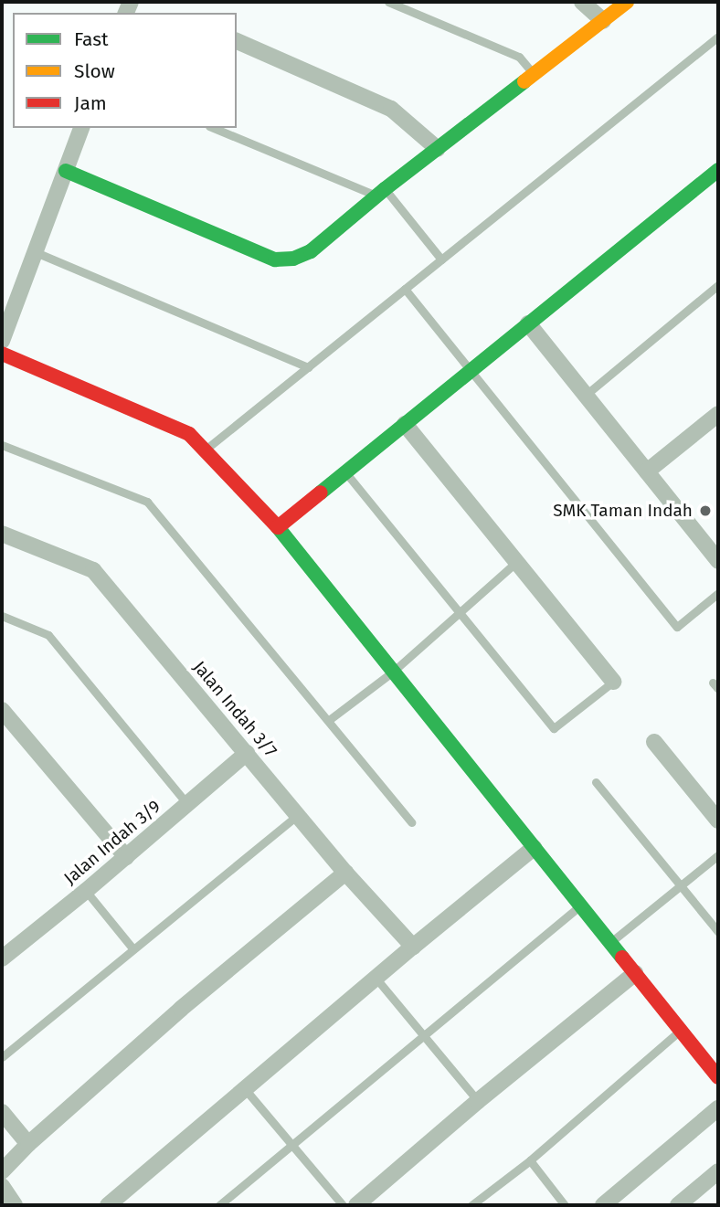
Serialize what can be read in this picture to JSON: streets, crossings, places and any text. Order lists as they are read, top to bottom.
{
  "streets": {
    "street": ["Jalan Indah 3/7", "Jalan Indah 3/9"]
  },
  "crossings": [
    ["Jalan Indah 3/7", "Jalan Indah 3/9"]
  ],
  "places": ["SMK Taman Indah"],
  "legend": ["Fast", "Slow", "Jam"]
}
